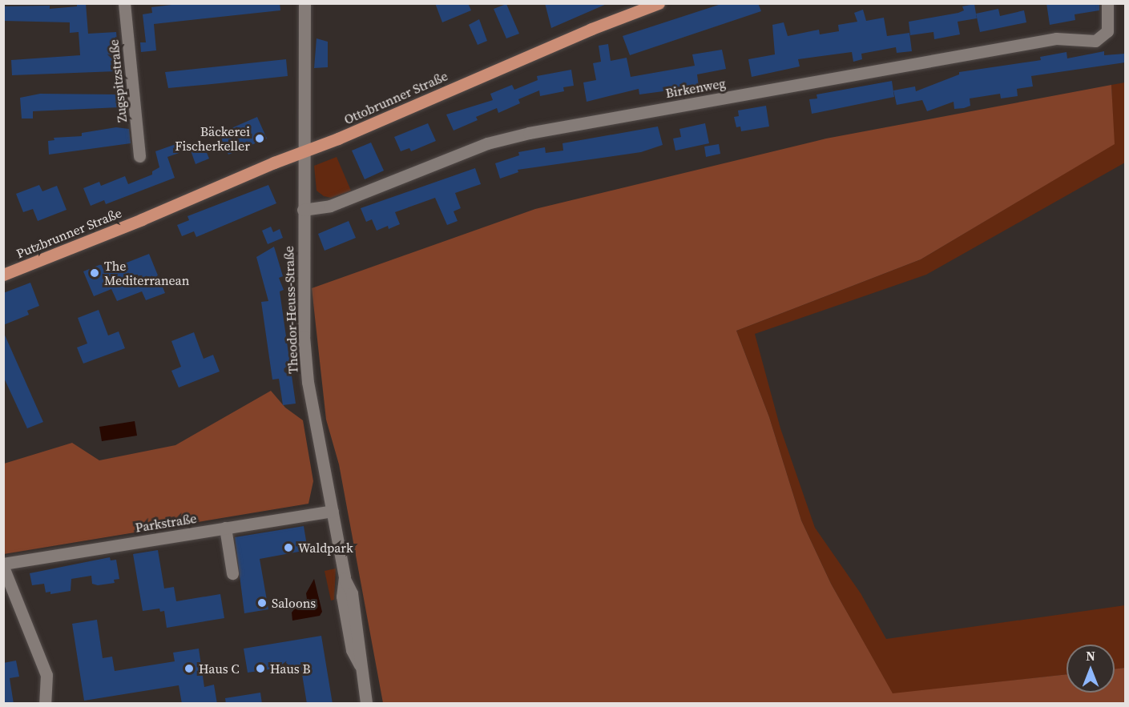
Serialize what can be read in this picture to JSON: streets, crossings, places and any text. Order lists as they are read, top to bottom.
{
  "streets": {
    "main road": ["Ottobrunner Straße", "Putzbrunner Straße"],
    "street": [
      "Zugspitzstraße",
      "Birkenweg",
      "Theodor-Heuss-Straße",
      "Parkstraße"
    ]
  },
  "crossings": [
    ["Birkenweg", "Theodor-Heuss-Straße"],
    ["Ottobrunner Straße", "Putzbrunner Straße"],
    ["Ottobrunner Straße", "Theodor-Heuss-Straße"],
    ["Theodor-Heuss-Straße", "Parkstraße"]
  ],
  "places": [
    "Bäckerei Fischerkeller",
    "The Mediterranean",
    "Waldpark",
    "Saloons",
    "Haus C",
    "Haus B"
  ],
  "north": "top"
}
